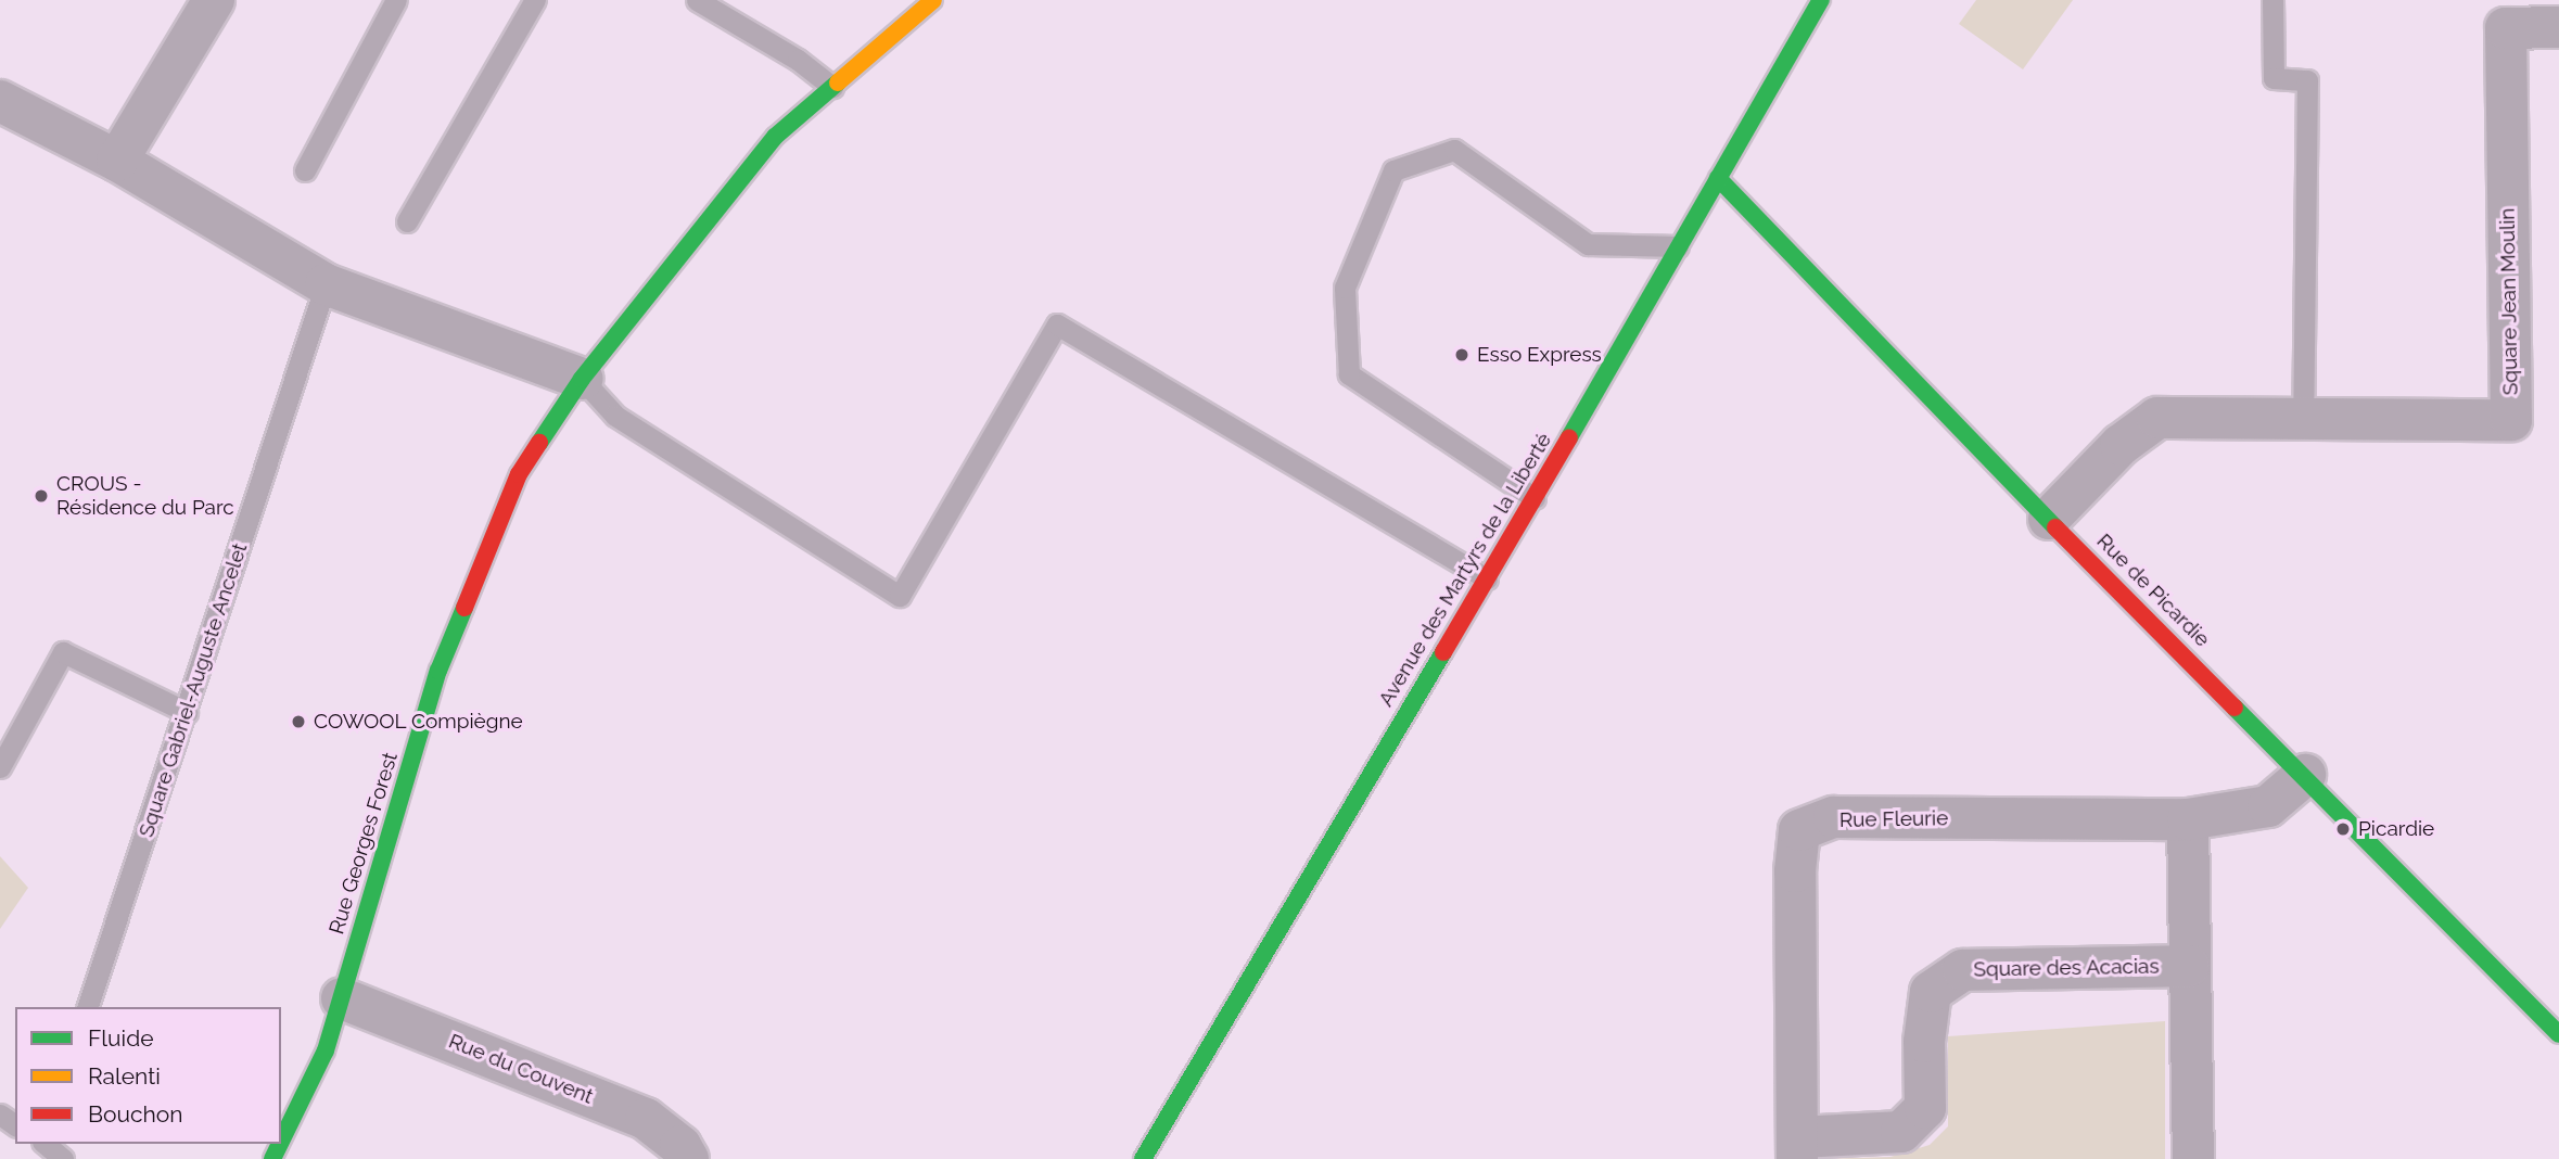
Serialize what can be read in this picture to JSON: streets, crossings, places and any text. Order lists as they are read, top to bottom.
{
  "streets": {
    "street": [
      "Square Jean Moulin",
      "Avenue des Martyrs de la Liberté",
      "Rue de Picardie",
      "Rue Fleurie",
      "Rue Georges Forest",
      "Square des Acacias",
      "Rue du Couvent"
    ],
    "lane": ["Square Gabriel-Auguste Ancelet"]
  },
  "crossings": [
    ["Square Jean Moulin", "Rue de Picardie"],
    ["Avenue des Martyrs de la Liberté", "Rue de Picardie"],
    ["Rue de Picardie", "Rue Fleurie"],
    ["Rue Fleurie", "Square des Acacias"],
    ["Rue Georges Forest", "Rue du Couvent"]
  ],
  "places": [
    "Esso Express",
    "CROUS - Résidence du Parc",
    "COWOOL Compiègne",
    "Picardie"
  ],
  "legend": ["Fluide", "Ralenti", "Bouchon"]
}
